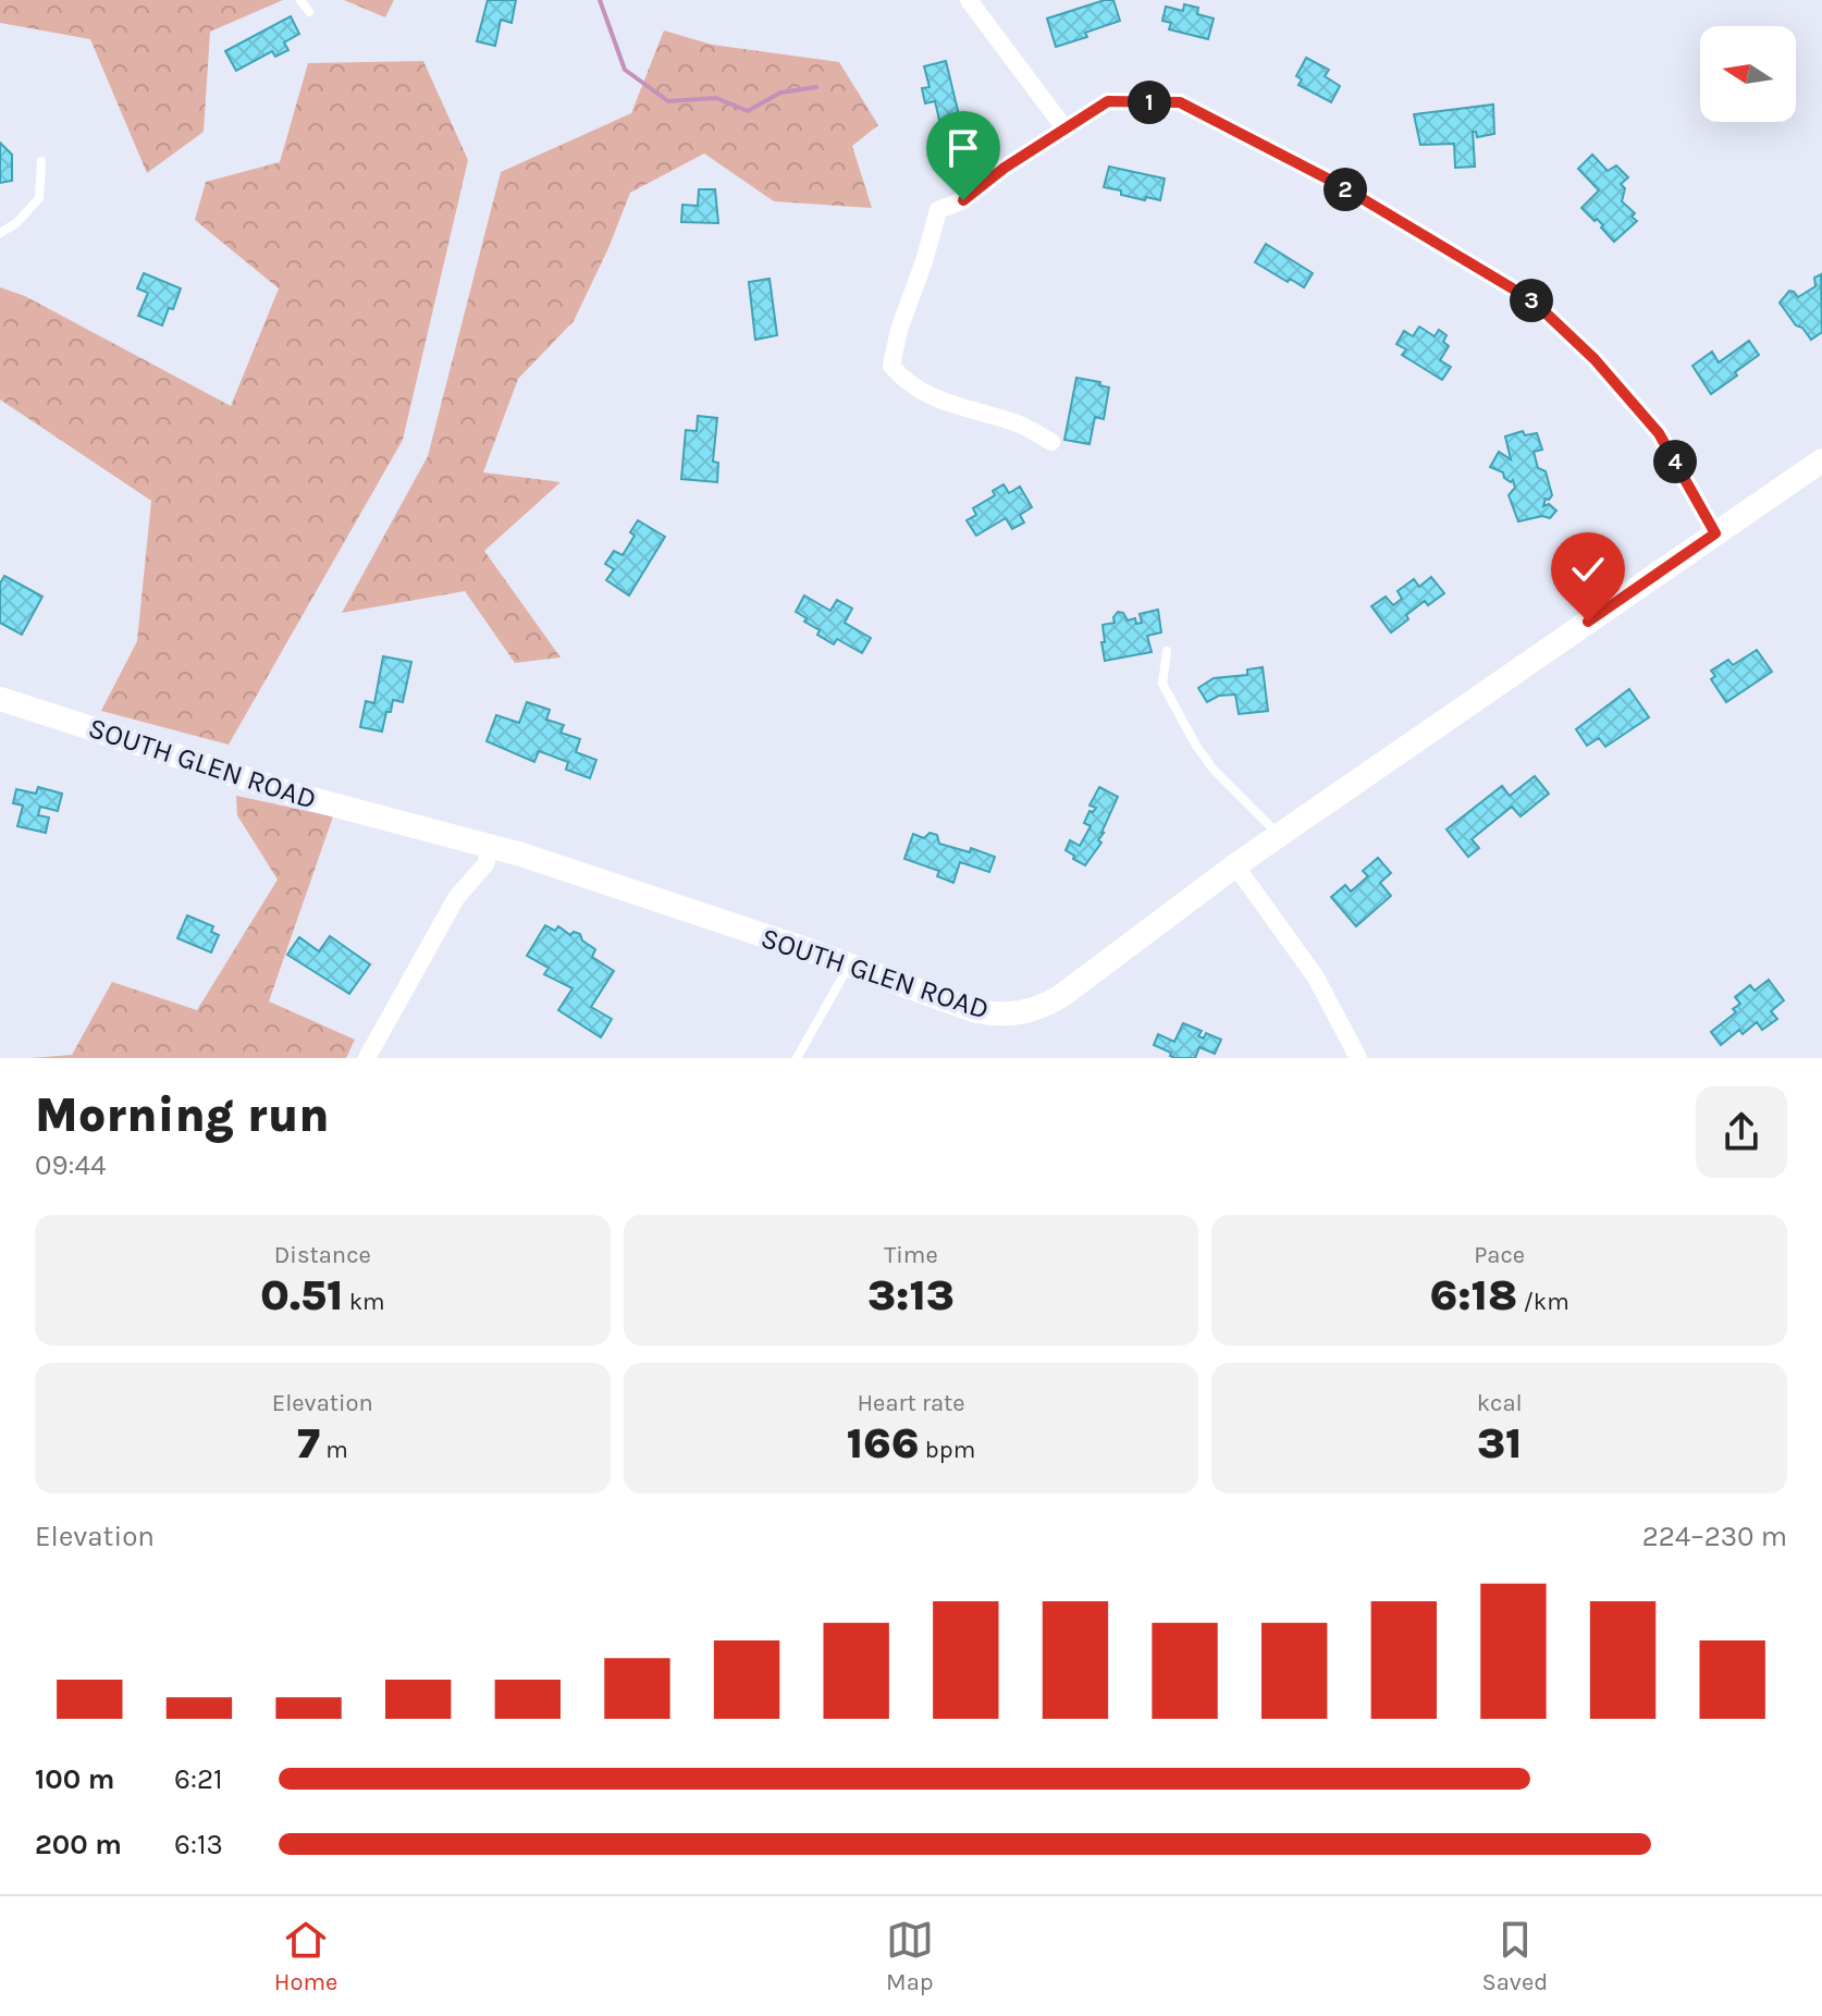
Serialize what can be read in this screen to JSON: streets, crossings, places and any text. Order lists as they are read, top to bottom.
{
  "streets": {
    "main road": ["SOUTH GLEN ROAD"]
  },
  "north": "left",
  "page": {
    "pins": [
      "1",
      "2",
      "3",
      "4"
    ],
    "heading": ["Morning run", "09:44"],
    "stats": [
      ["Distance", "0.51 km"],
      ["Time", "3:13"],
      ["Pace", "6:18 /km"],
      ["Elevation", "7 m"],
      ["Heart rate", "166 bpm"],
      ["kcal", "31"]
    ],
    "chart": ["Elevation", "224–230 m"],
    "list": [
      {
        "name": "100 m",
        "note": "6:21"
      },
      {
        "name": "200 m",
        "note": "6:13"
      }
    ],
    "tabs": ["Home", "Map", "Saved"]
  }
}
